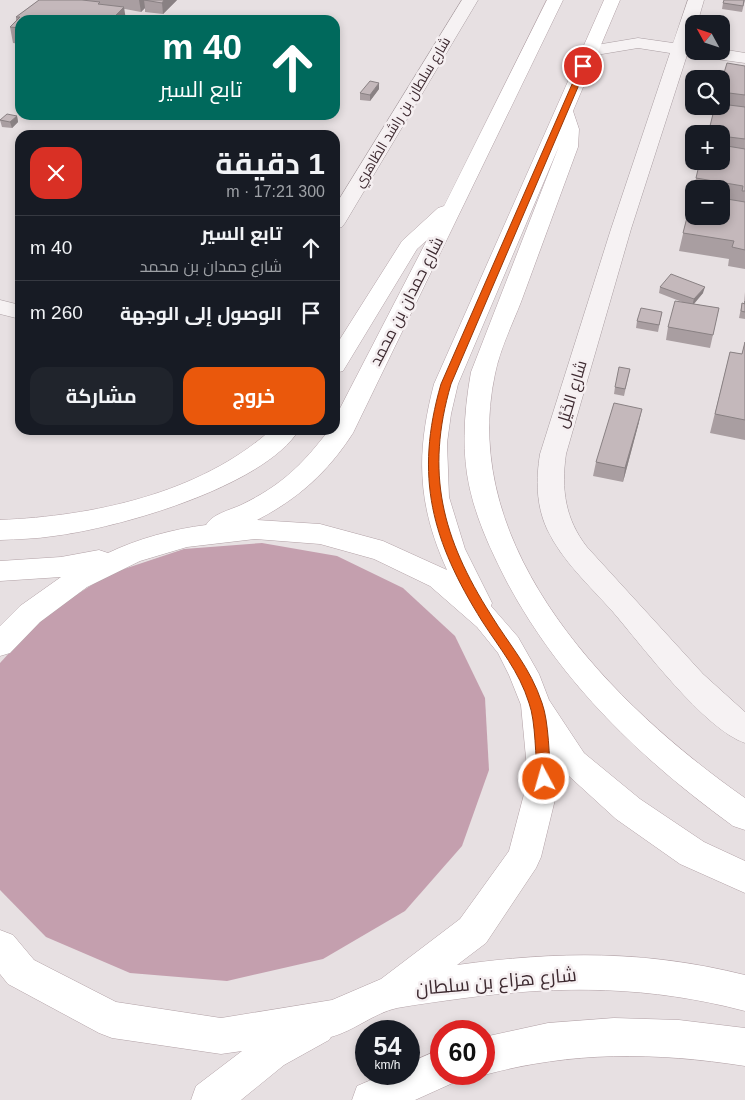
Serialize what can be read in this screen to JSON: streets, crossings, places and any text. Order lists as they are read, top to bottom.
{
  "streets": {
    "main road": ["شارع حمدان بن محمد", "شارع هزاع بن سلطان"],
    "street": ["شارع سلطان بن راشد الظاهري", "شارع الخَيْل"]
  },
  "north": "top left",
  "page": {
    "map_buttons": ["+", "−"],
    "turn": ["40 m", "تابع السير"],
    "heading": ["1 دقيقة", "300 m · 17:21"],
    "list": [
      {
        "name": "تابع السير",
        "note": "شارع حمدان بن محمد",
        "value": "40 m"
      },
      {
        "name": "الوصول إلى الوجهة",
        "value": "260 m"
      }
    ],
    "buttons": ["خروج", "مشاركة"],
    "speed": "54 km/h",
    "limit": "60"
  }
}
